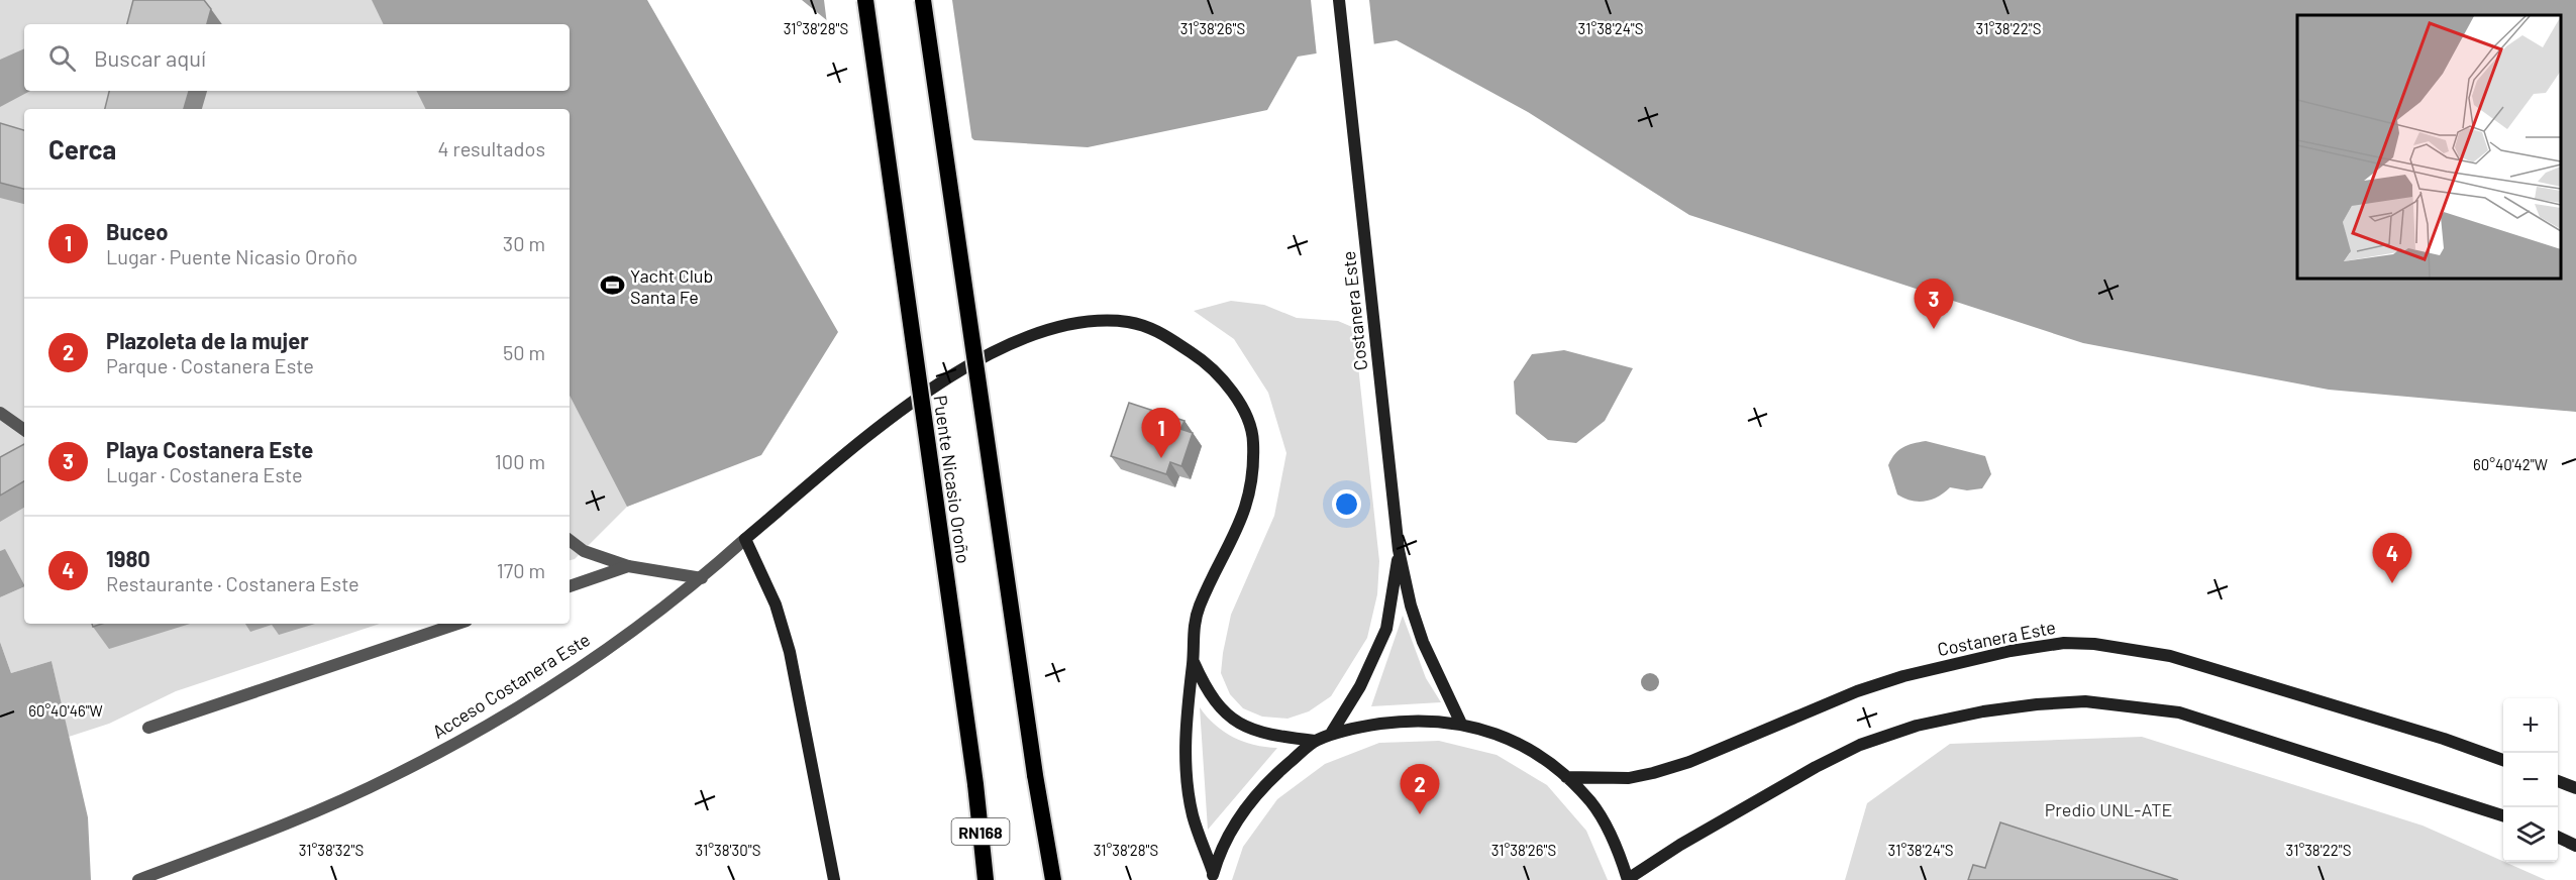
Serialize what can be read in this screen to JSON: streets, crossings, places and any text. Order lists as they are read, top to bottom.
{
  "streets": {
    "highway": ["Puente Nicasio Oroño", "RN168"],
    "main road": ["Costanera Este"],
    "street": ["Acceso Costanera Este"]
  },
  "parks": ["Predio UNL-ATE"],
  "places": {
    "sports": ["Yacht Club Santa Fe"]
  },
  "page": {
    "search": "Buscar aquí",
    "heading": ["Cerca", "4 resultados"],
    "list": [
      {
        "mark": "1",
        "name": "Buceo",
        "note": "Lugar · Puente Nicasio Oroño",
        "value": "30 m"
      },
      {
        "mark": "2",
        "name": "Plazoleta de la mujer",
        "note": "Parque · Costanera Este",
        "value": "50 m"
      },
      {
        "mark": "3",
        "name": "Playa Costanera Este",
        "note": "Lugar · Costanera Este",
        "value": "100 m"
      },
      {
        "mark": "4",
        "name": "1980",
        "note": "Restaurante · Costanera Este",
        "value": "170 m"
      }
    ],
    "pins": [
      "3",
      "1",
      "4",
      "2"
    ],
    "map_buttons": ["+", "−"]
  },
  "coordinates": [
    "31°38'28\"S",
    "31°38'26\"S",
    "31°38'24\"S",
    "31°38'22\"S",
    "60°40'42\"W",
    "60°40'46\"W",
    "31°38'32\"S",
    "31°38'30\"S"
  ]
}
